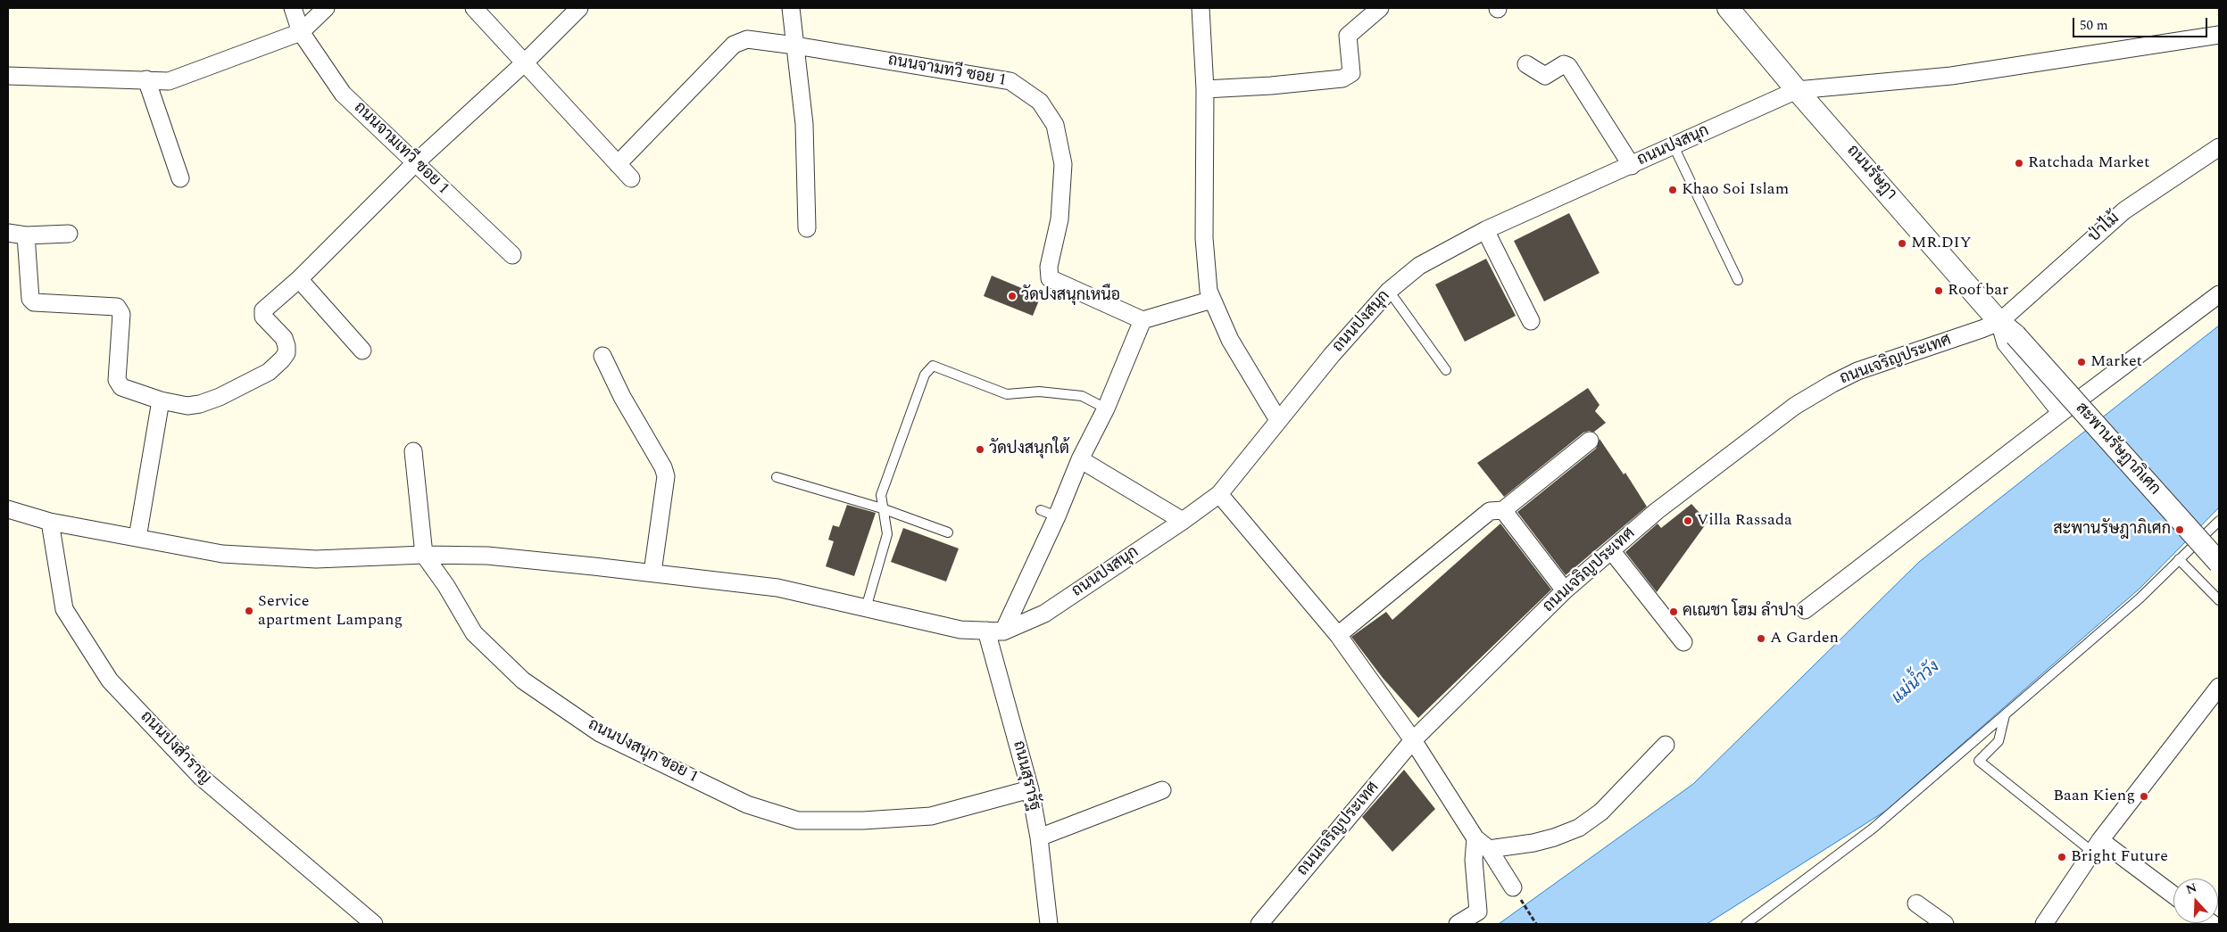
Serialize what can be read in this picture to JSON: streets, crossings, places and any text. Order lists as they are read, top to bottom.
{
  "streets": {
    "street": [
      "ถนนจามทวี ซอย 1",
      "ถนนปงสนุก",
      "ถนนจามเทวี ซอย 1",
      "ถนนรัษฎา",
      "ป่าไม้",
      "ถนนเจริญประเทศ",
      "สะพานรัษฏาภิเศก",
      "ถนนปงสำราญ",
      "ถนนปงสนุก ซอย 1",
      "ถนนสุรารัฐ"
    ]
  },
  "crossings": [
    ["ถนนปงสนุก", "ถนนรัษฎา"],
    ["ถนนปงสนุก", "ถนนสุรารัฐ"],
    ["ถนนรัษฎา", "ป่าไม้"],
    ["ถนนรัษฎา", "ถนนเจริญประเทศ"],
    ["ถนนรัษฎา", "สะพานรัษฏาภิเศก"],
    ["ป่าไม้", "ถนนเจริญประเทศ"],
    ["ถนนปงสนุก ซอย 1", "ถนนสุรารัฐ"]
  ],
  "water": ["แม่น้ำวัง"],
  "places": [
    "Ratchada Market",
    "Khao Soi Islam",
    "MR.DIY",
    "Roof bar",
    "วัดปงสนุกเหนือ",
    "Market",
    "วัดปงสนุกใต้",
    "Villa Rassada",
    "สะพานรัษฎาภิเศก",
    "Service apartment Lampang",
    "คเณชา โฮม ลำปาง",
    "A Garden",
    "Baan Kieng",
    "Bright Future"
  ],
  "scale_bar": "50 m",
  "north": "top"
}
